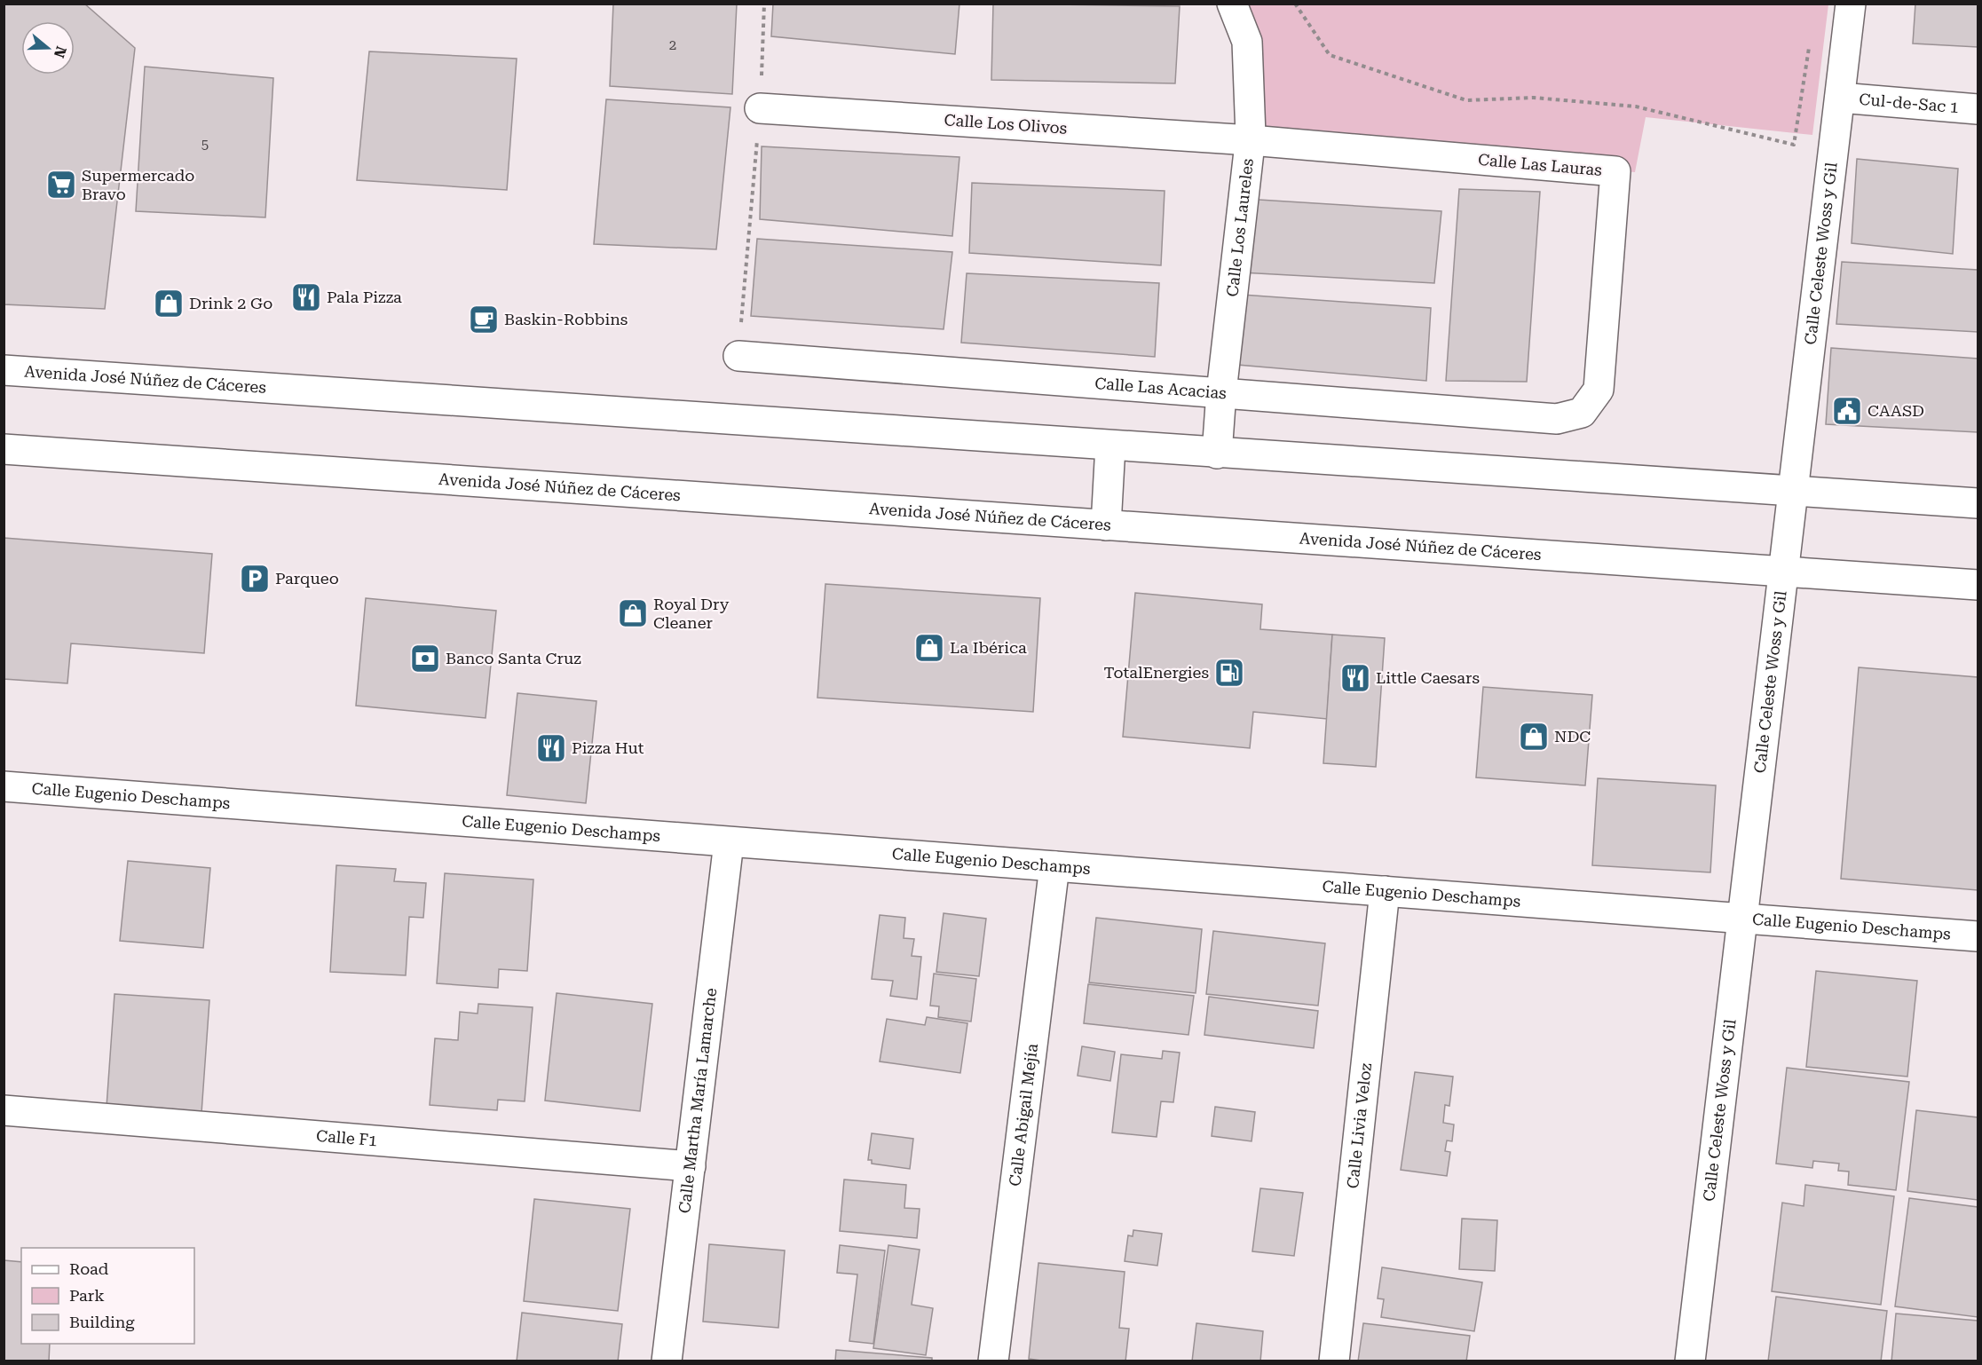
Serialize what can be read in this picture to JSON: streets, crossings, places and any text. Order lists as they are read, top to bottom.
{
  "streets": {
    "street": [
      "Cul-de-Sac 1",
      "Calle Los Olivos",
      "Calle Las Lauras",
      "Calle Los Laureles",
      "Calle Celeste Woss y Gil",
      "Avenida José Núñez de Cáceres",
      "Calle Las Acacias",
      "Calle Eugenio Deschamps",
      "Calle Martha María Lamarche",
      "Calle Abigail Mejía",
      "Calle Livia Veloz",
      "Calle F1"
    ]
  },
  "crossings": [
    ["Cul-de-Sac 1", "Calle Celeste Woss y Gil"],
    ["Calle Los Olivos", "Calle Las Lauras"],
    ["Calle Los Olivos", "Calle Los Laureles"],
    ["Calle Las Lauras", "Calle Los Laureles"],
    ["Calle Las Lauras", "Calle Las Acacias"],
    ["Calle Los Laureles", "Avenida José Núñez de Cáceres"],
    ["Calle Los Laureles", "Calle Las Acacias"],
    ["Calle Celeste Woss y Gil", "Avenida José Núñez de Cáceres"],
    ["Calle Celeste Woss y Gil", "Calle Eugenio Deschamps"],
    ["Calle Eugenio Deschamps", "Calle Martha María Lamarche"],
    ["Calle Eugenio Deschamps", "Calle Abigail Mejía"],
    ["Calle Eugenio Deschamps", "Calle Livia Veloz"],
    ["Calle Martha María Lamarche", "Calle F1"]
  ],
  "places": {
    "supermarket": ["Supermercado Bravo"],
    "restaurant": ["Pala Pizza", "Little Caesars", "Pizza Hut"],
    "shop": [
      "Drink 2 Go",
      "Royal Dry Cleaner",
      "La Ibérica",
      "NDC"
    ],
    "cafe": ["Baskin-Robbins"],
    "public building": ["CAASD"],
    "parking": ["Parqueo"],
    "bank": ["Banco Santa Cruz"],
    "fuel station": ["TotalEnergies"]
  },
  "house_numbers": ["2", "5"],
  "legend": ["Road", "Park", "Building"],
  "north": "right"
}
